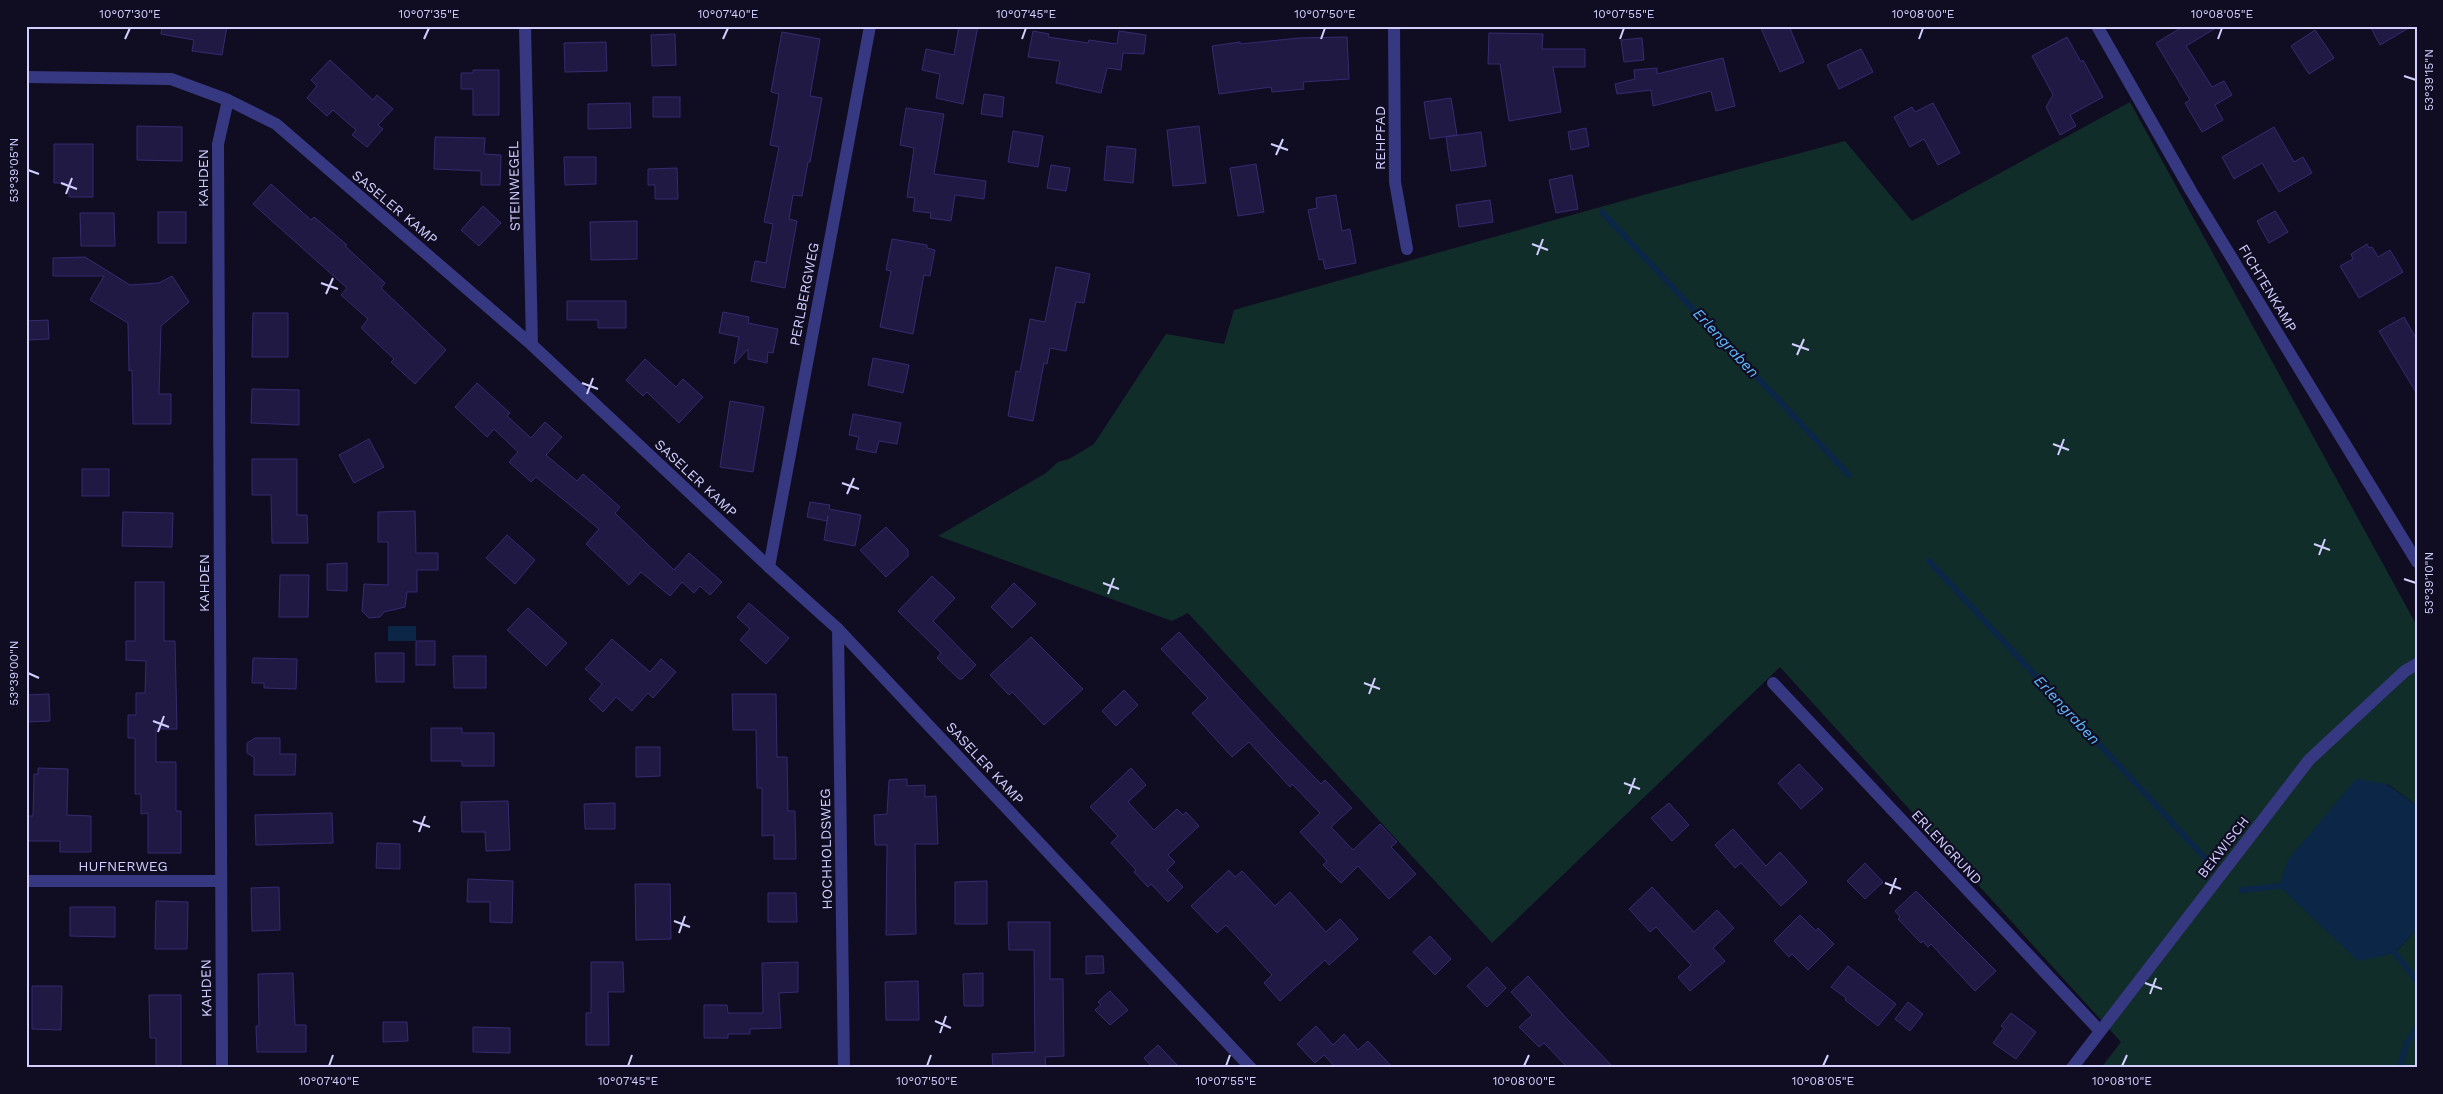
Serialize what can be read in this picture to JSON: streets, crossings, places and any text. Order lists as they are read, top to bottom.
{
  "streets": {
    "street": [
      "REHPFAD",
      "KAHDEN",
      "STEINWEGEL",
      "SASELER KAMP",
      "FICHTENKAMP",
      "PERLBERGWEG",
      "ERLENGRUND",
      "BEKWISCH",
      "HOCHHOLDSWEG",
      "HUFNERWEG"
    ]
  },
  "crossings": [
    ["KAHDEN", "SASELER KAMP"],
    ["KAHDEN", "HUFNERWEG"],
    ["STEINWEGEL", "SASELER KAMP"],
    ["SASELER KAMP", "PERLBERGWEG"],
    ["SASELER KAMP", "HOCHHOLDSWEG"],
    ["ERLENGRUND", "BEKWISCH"]
  ],
  "water": ["Erlengraben"],
  "coordinates": [
    "10°07'30\"E",
    "10°07'35\"E",
    "10°07'40\"E",
    "10°07'45\"E",
    "10°07'50\"E",
    "10°07'55\"E",
    "10°08'00\"E",
    "10°08'05\"E",
    "53°39'15\"N",
    "53°39'05\"N",
    "53°39'10\"N",
    "53°39'00\"N",
    "10°08'10\"E"
  ]
}
